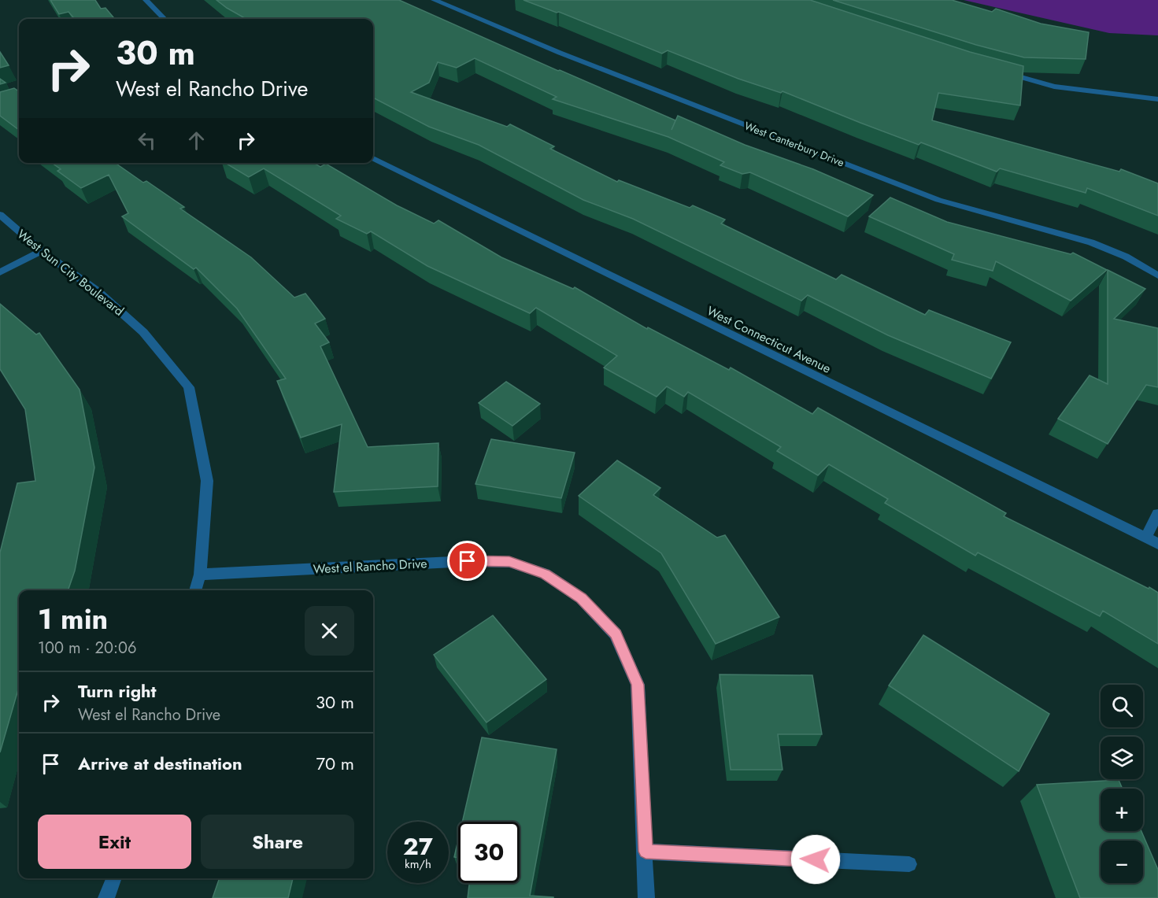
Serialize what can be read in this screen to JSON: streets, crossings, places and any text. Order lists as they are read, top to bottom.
{
  "streets": {
    "street": [
      "West Canterbury Drive",
      "West Sun City Boulevard",
      "West Connecticut Avenue",
      "West el Rancho Drive"
    ]
  },
  "crossings": [
    ["West Sun City Boulevard", "West el Rancho Drive"]
  ],
  "page": {
    "turn": ["30 m", "West el Rancho Drive"],
    "heading": ["1 min", "100 m · 20:06"],
    "list": [
      {
        "name": "Turn right",
        "note": "West el Rancho Drive",
        "value": "30 m"
      },
      {
        "name": "Arrive at destination",
        "value": "70 m"
      }
    ],
    "map_buttons": ["+", "−"],
    "buttons": ["Exit", "Share"],
    "speed": "27 km/h",
    "limit": "30"
  }
}
